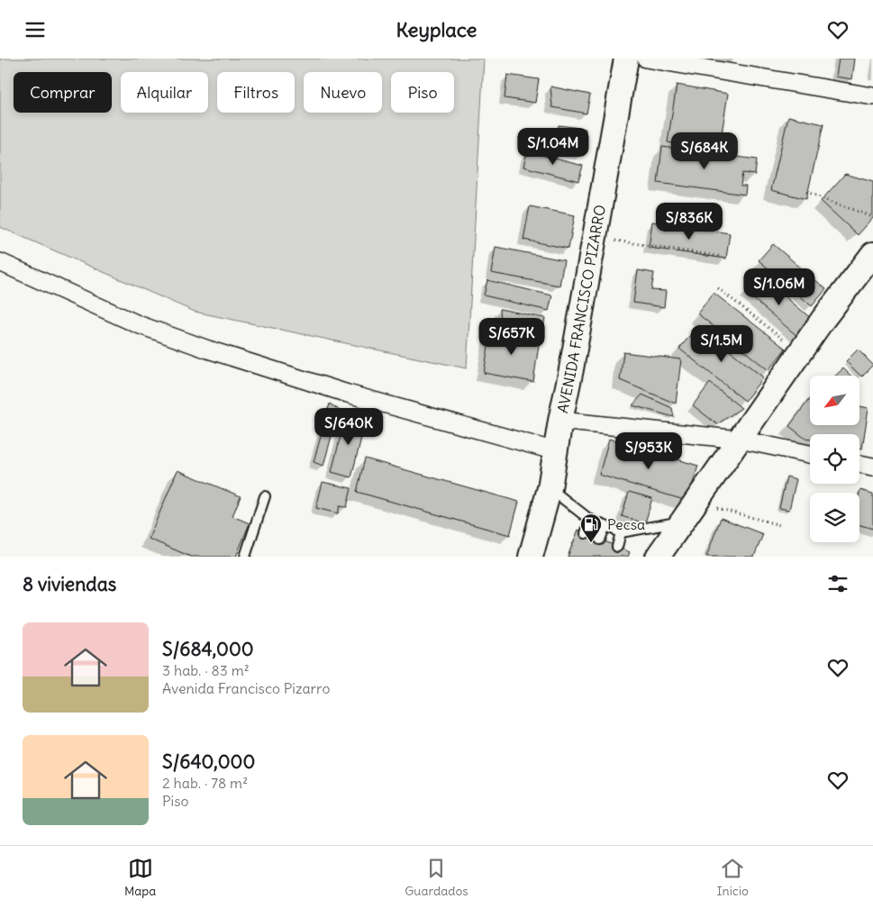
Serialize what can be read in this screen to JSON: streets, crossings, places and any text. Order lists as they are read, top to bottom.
{
  "streets": {
    "main road": ["AVENIDA FRANCISCO PIZARRO"]
  },
  "places": {
    "fuel station": ["Pecsa"]
  },
  "north": "bottom left",
  "page": {
    "header": "Keyplace",
    "chip": [
      "Comprar",
      "Alquilar",
      "Filtros",
      "Nuevo",
      "Piso"
    ],
    "price": [
      "S/1.04M",
      "S/684K",
      "S/836K",
      "S/1.06M",
      "S/657K",
      "S/1.5M",
      "S/640K",
      "S/953K"
    ],
    "heading": "8 viviendas",
    "list": [
      {
        "name": "S/684,000",
        "note": "3 hab. · 83 m² · Avenida Francisco Pizarro"
      },
      {
        "name": "S/640,000",
        "note": "2 hab. · 78 m² · Piso"
      }
    ],
    "tabs": ["Mapa", "Guardados", "Inicio"]
  }
}
